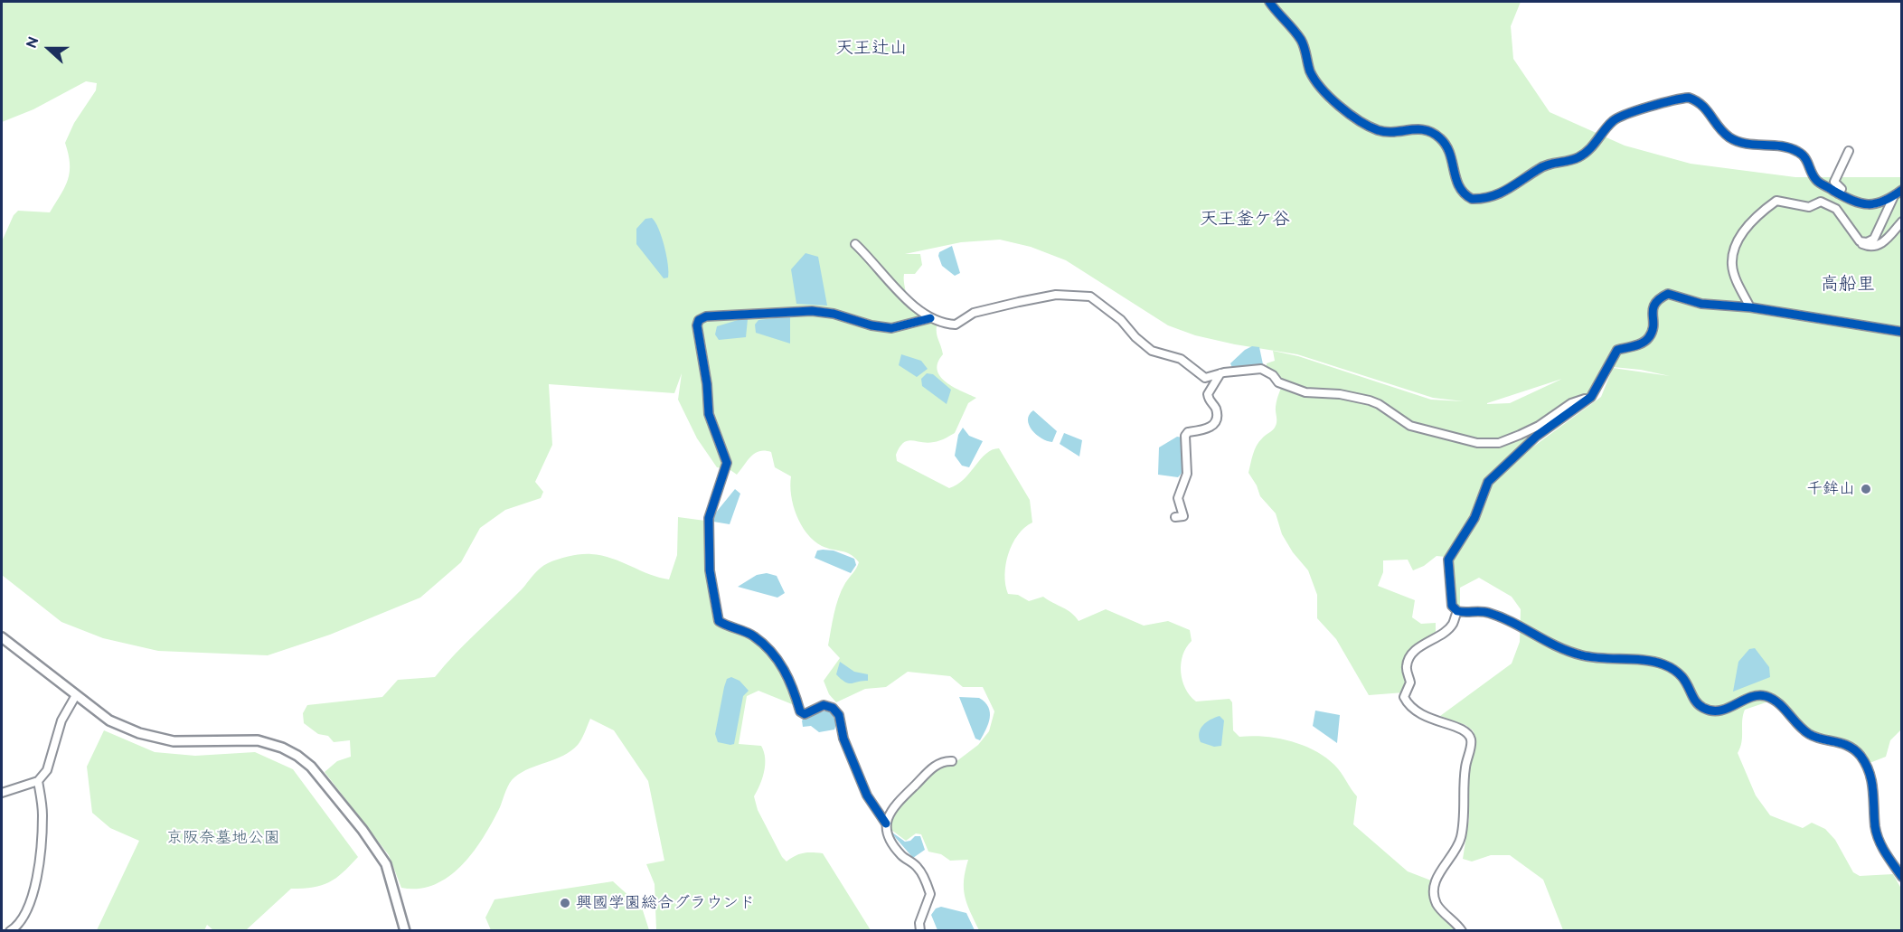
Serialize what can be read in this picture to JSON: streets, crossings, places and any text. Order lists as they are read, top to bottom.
{
  "districts": ["天王辻山", "天王釜ケ谷", "高船里"],
  "parks": ["京阪奈墓地公園"],
  "places": ["千鉾山", "興國学園総合グラウンド"],
  "north": "left"
}
